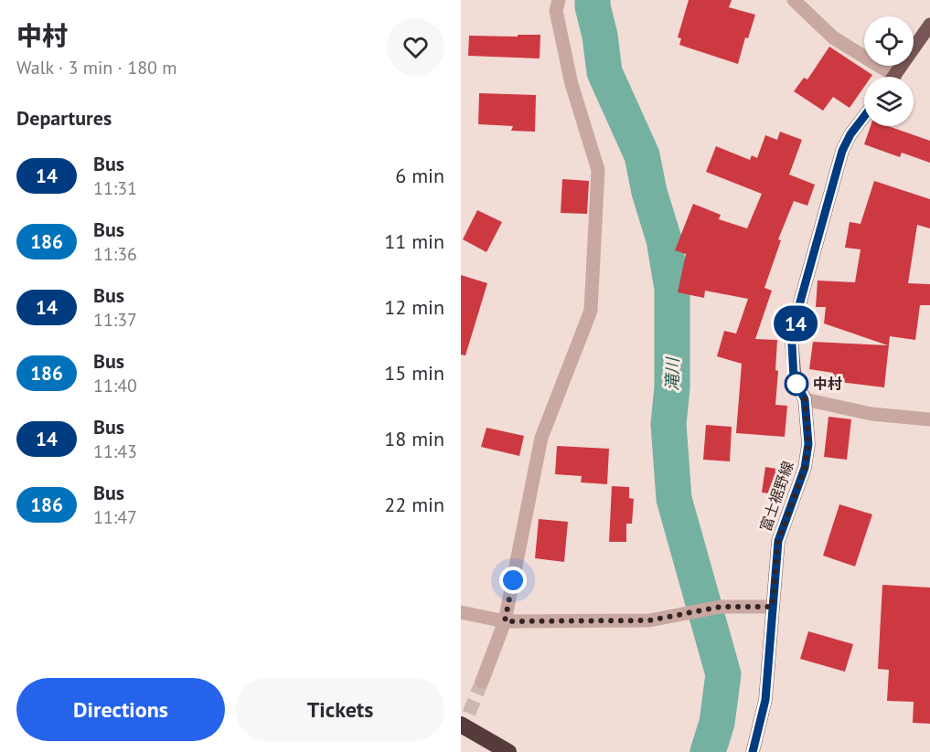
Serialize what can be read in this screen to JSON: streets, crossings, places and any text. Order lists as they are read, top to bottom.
{
  "streets": {
    "main road": ["富士裾野線"]
  },
  "water": ["滝川"],
  "places": ["中村"],
  "lines": ["bus line 14"],
  "page": {
    "heading": [
      ["中村", "Walk · 3 min · 180 m"],
      "Departures"
    ],
    "on_map": "14",
    "list": [
      {
        "mark": "14",
        "name": "Bus",
        "note": "11:31",
        "value": "6 min"
      },
      {
        "mark": "186",
        "name": "Bus",
        "note": "11:36",
        "value": "11 min"
      },
      {
        "mark": "14",
        "name": "Bus",
        "note": "11:37",
        "value": "12 min"
      },
      {
        "mark": "186",
        "name": "Bus",
        "note": "11:40",
        "value": "15 min"
      },
      {
        "mark": "14",
        "name": "Bus",
        "note": "11:43",
        "value": "18 min"
      },
      {
        "mark": "186",
        "name": "Bus",
        "note": "11:47",
        "value": "22 min"
      }
    ],
    "buttons": ["Directions", "Tickets"]
  }
}
